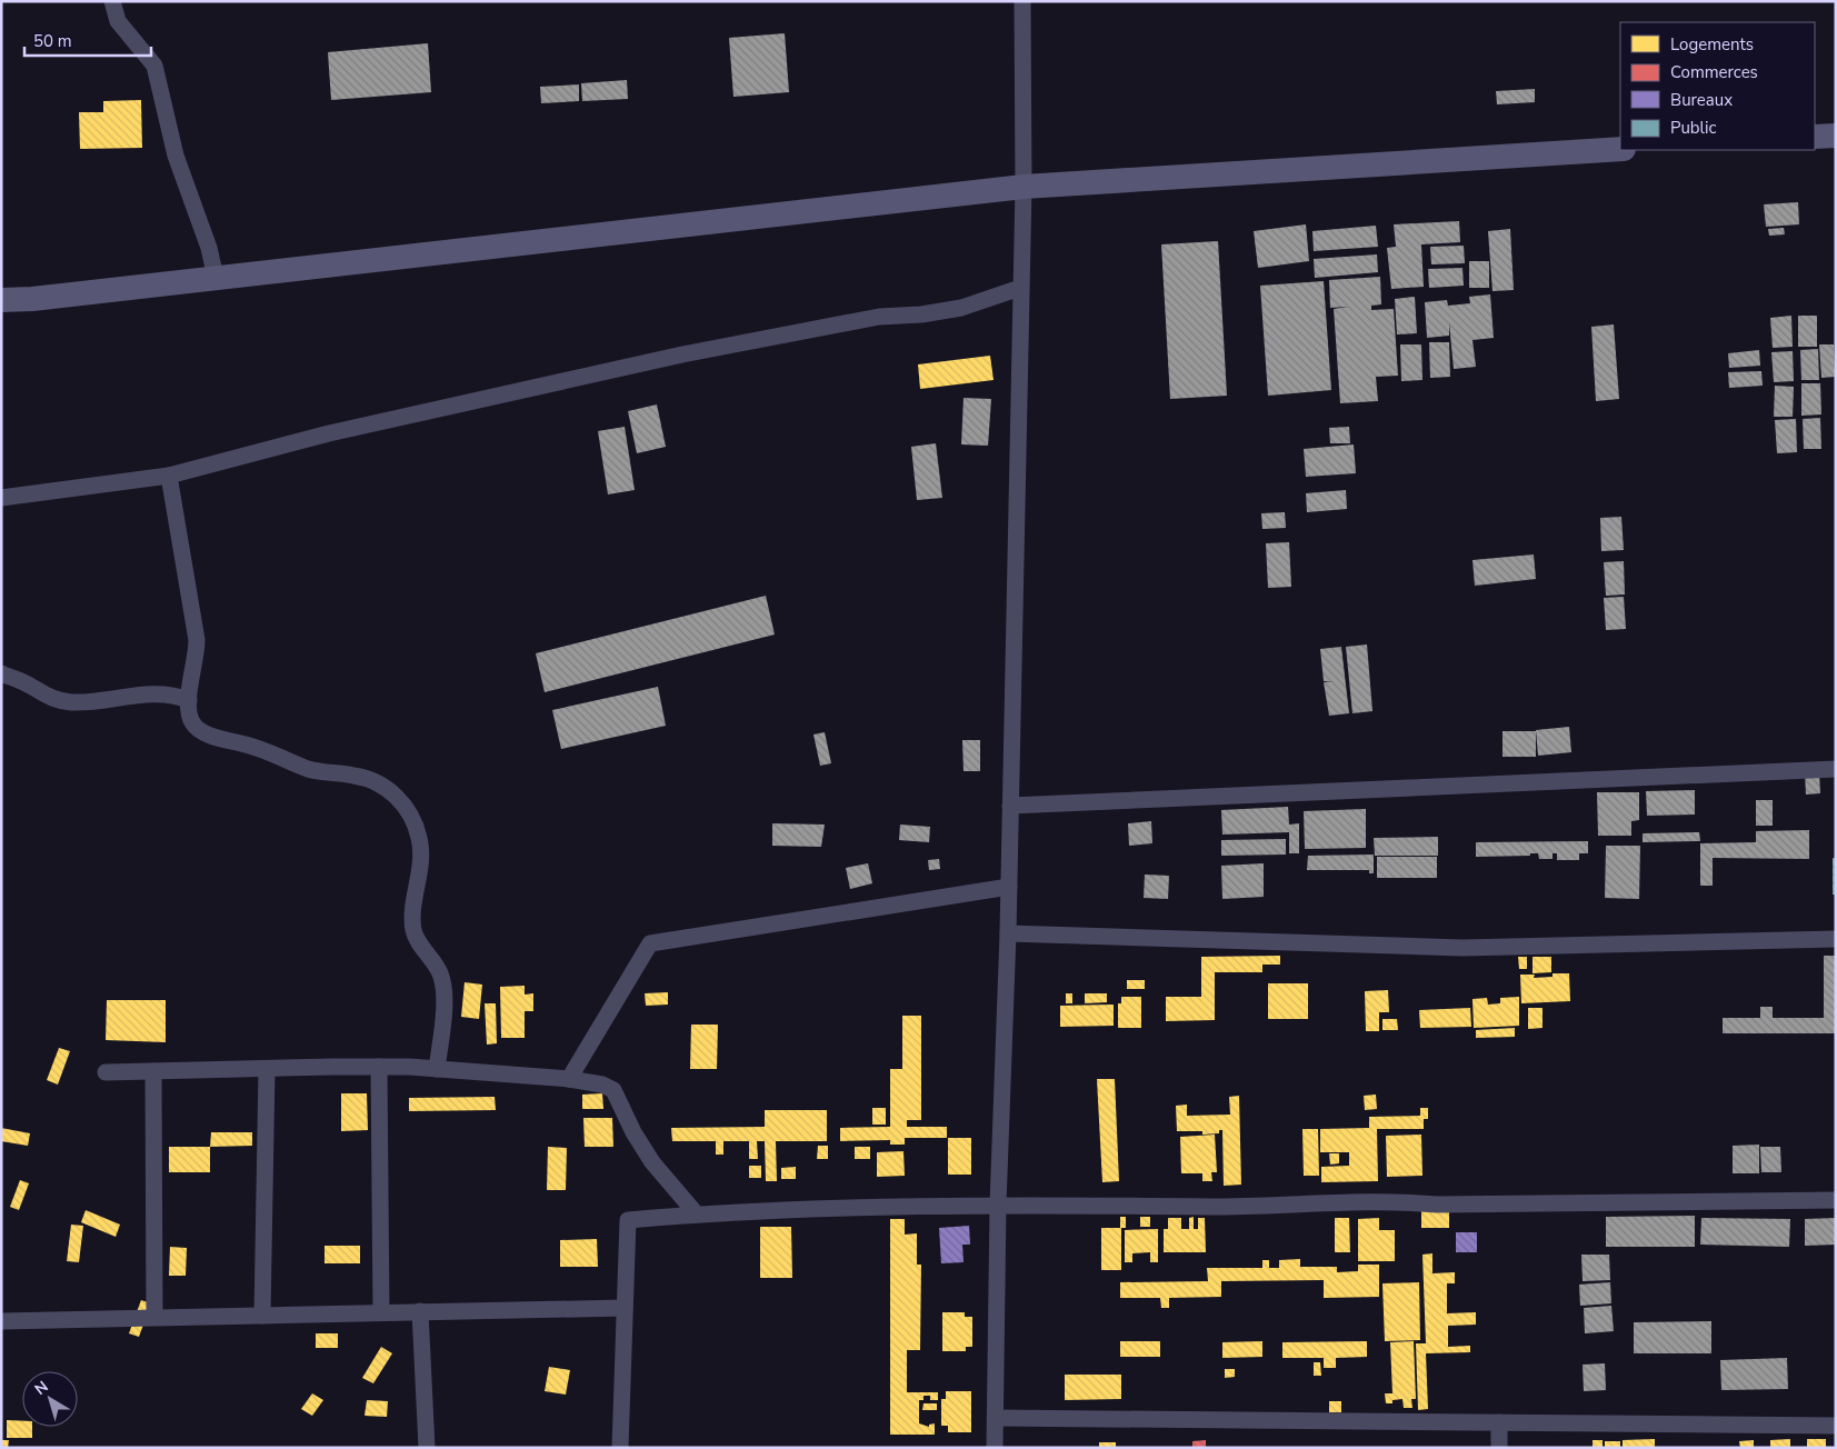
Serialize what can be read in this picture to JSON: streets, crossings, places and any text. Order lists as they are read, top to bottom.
{
  "legend": [
    "Logements",
    "Commerces",
    "Bureaux",
    "Public"
  ],
  "scale_bar": "50 m",
  "north": "top left"
}
